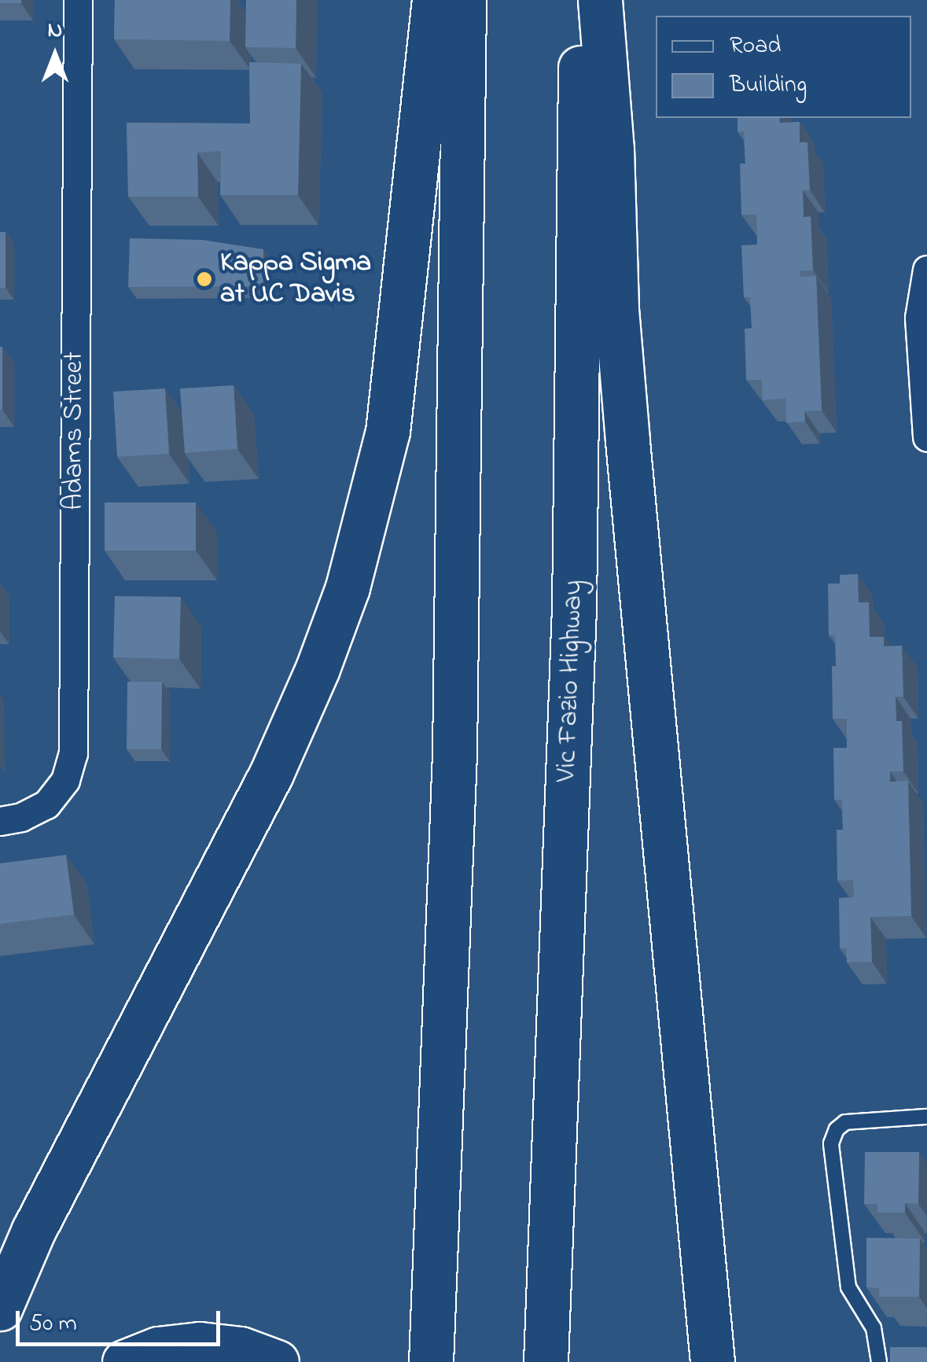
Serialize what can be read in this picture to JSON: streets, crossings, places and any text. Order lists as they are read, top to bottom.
{
  "streets": {
    "highway": ["Vic Fazio Highway"],
    "street": ["Adams Street"]
  },
  "places": ["Kappa Sigma at UC Davis"],
  "legend": ["Road", "Building"],
  "scale_bar": "50 m",
  "north": "top"
}
